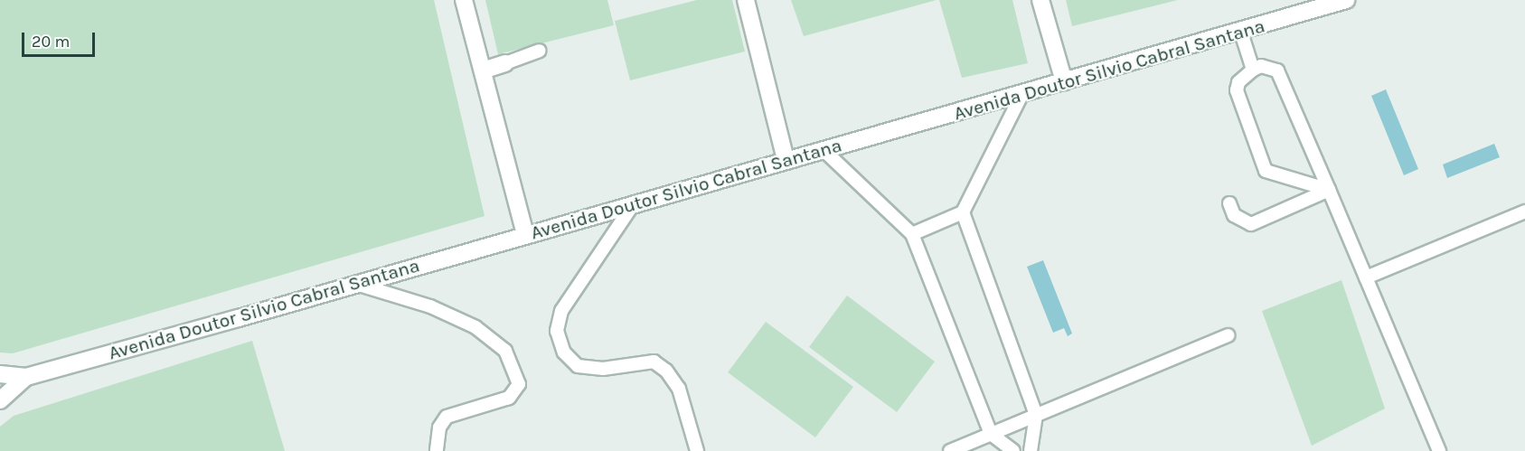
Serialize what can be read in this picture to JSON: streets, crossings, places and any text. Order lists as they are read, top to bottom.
{
  "streets": {
    "street": ["Avenida Doutor Silvio Cabral Santana"]
  },
  "scale_bar": "20 m"
}
